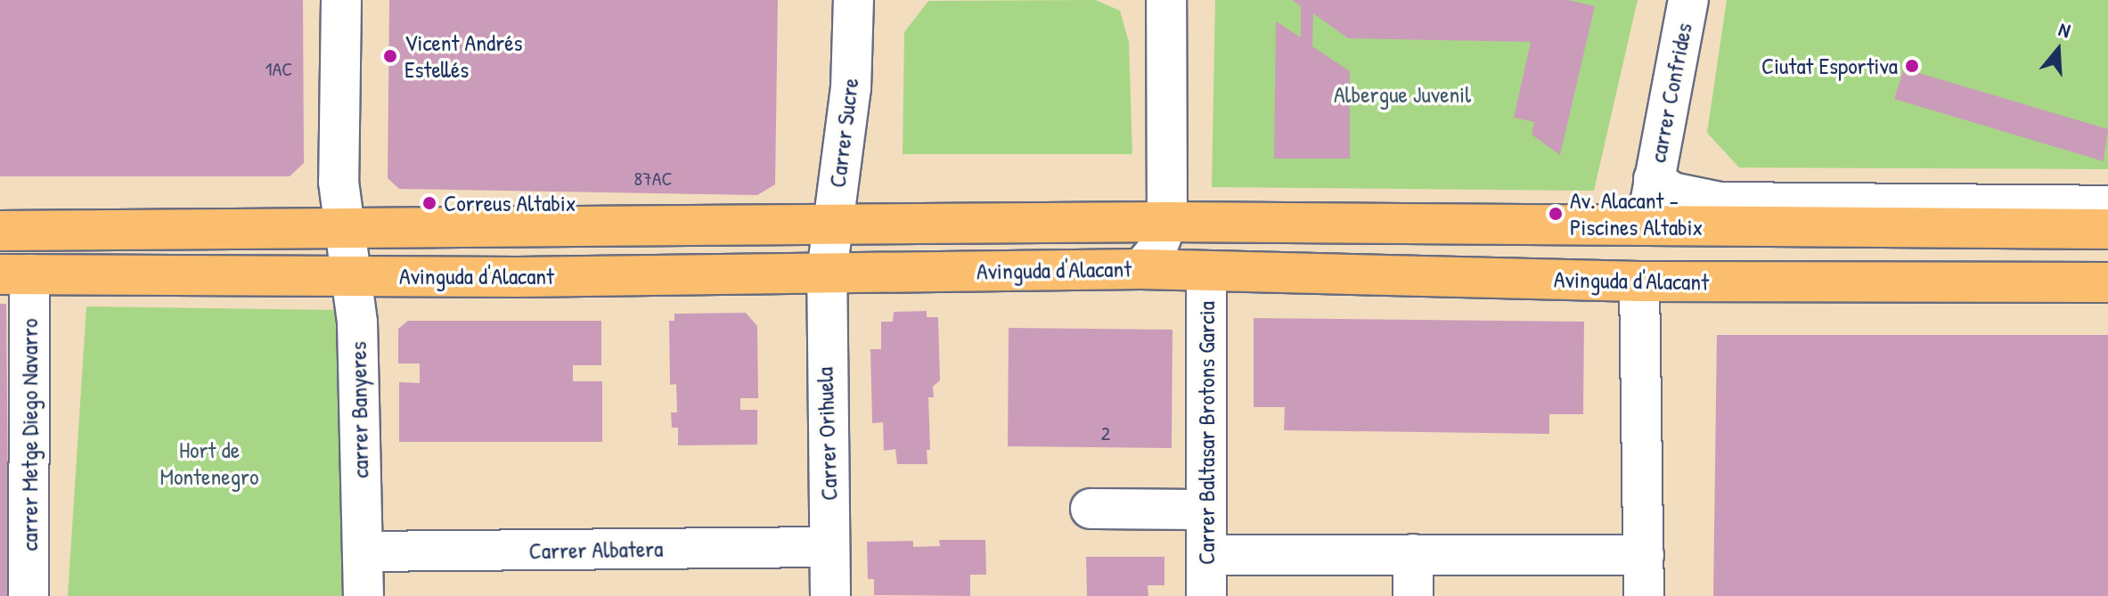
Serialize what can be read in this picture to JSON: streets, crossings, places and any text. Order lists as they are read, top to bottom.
{
  "streets": {
    "main road": ["Avinguda d'Alacant"],
    "street": [
      "carrer Confrides",
      "Carrer Sucre",
      "carrer Banyeres",
      "Carrer Baltasar Brotons Garcia",
      "Carrer Orihuela",
      "carrer Metge Diego Navarro",
      "Carrer Albatera"
    ]
  },
  "crossings": [
    ["carrer Confrides", "Avinguda d'Alacant"],
    ["Carrer Sucre", "Avinguda d'Alacant"],
    ["Carrer Sucre", "Carrer Orihuela"],
    ["Avinguda d'Alacant", "carrer Banyeres"],
    ["Avinguda d'Alacant", "Carrer Baltasar Brotons Garcia"],
    ["Avinguda d'Alacant", "Carrer Orihuela"],
    ["Avinguda d'Alacant", "carrer Metge Diego Navarro"],
    ["carrer Banyeres", "Carrer Albatera"],
    ["Carrer Orihuela", "Carrer Albatera"]
  ],
  "parks": ["Albergue Juvenil", "Hort de Montenegro"],
  "places": [
    "Vicent Andrés Estellés",
    "Ciutat Esportiva",
    "Correus Altabix",
    "Av. Alacant - Piscines Altabix"
  ],
  "house_numbers": ["1AC", "87AC", "2"],
  "north": "top"
}
